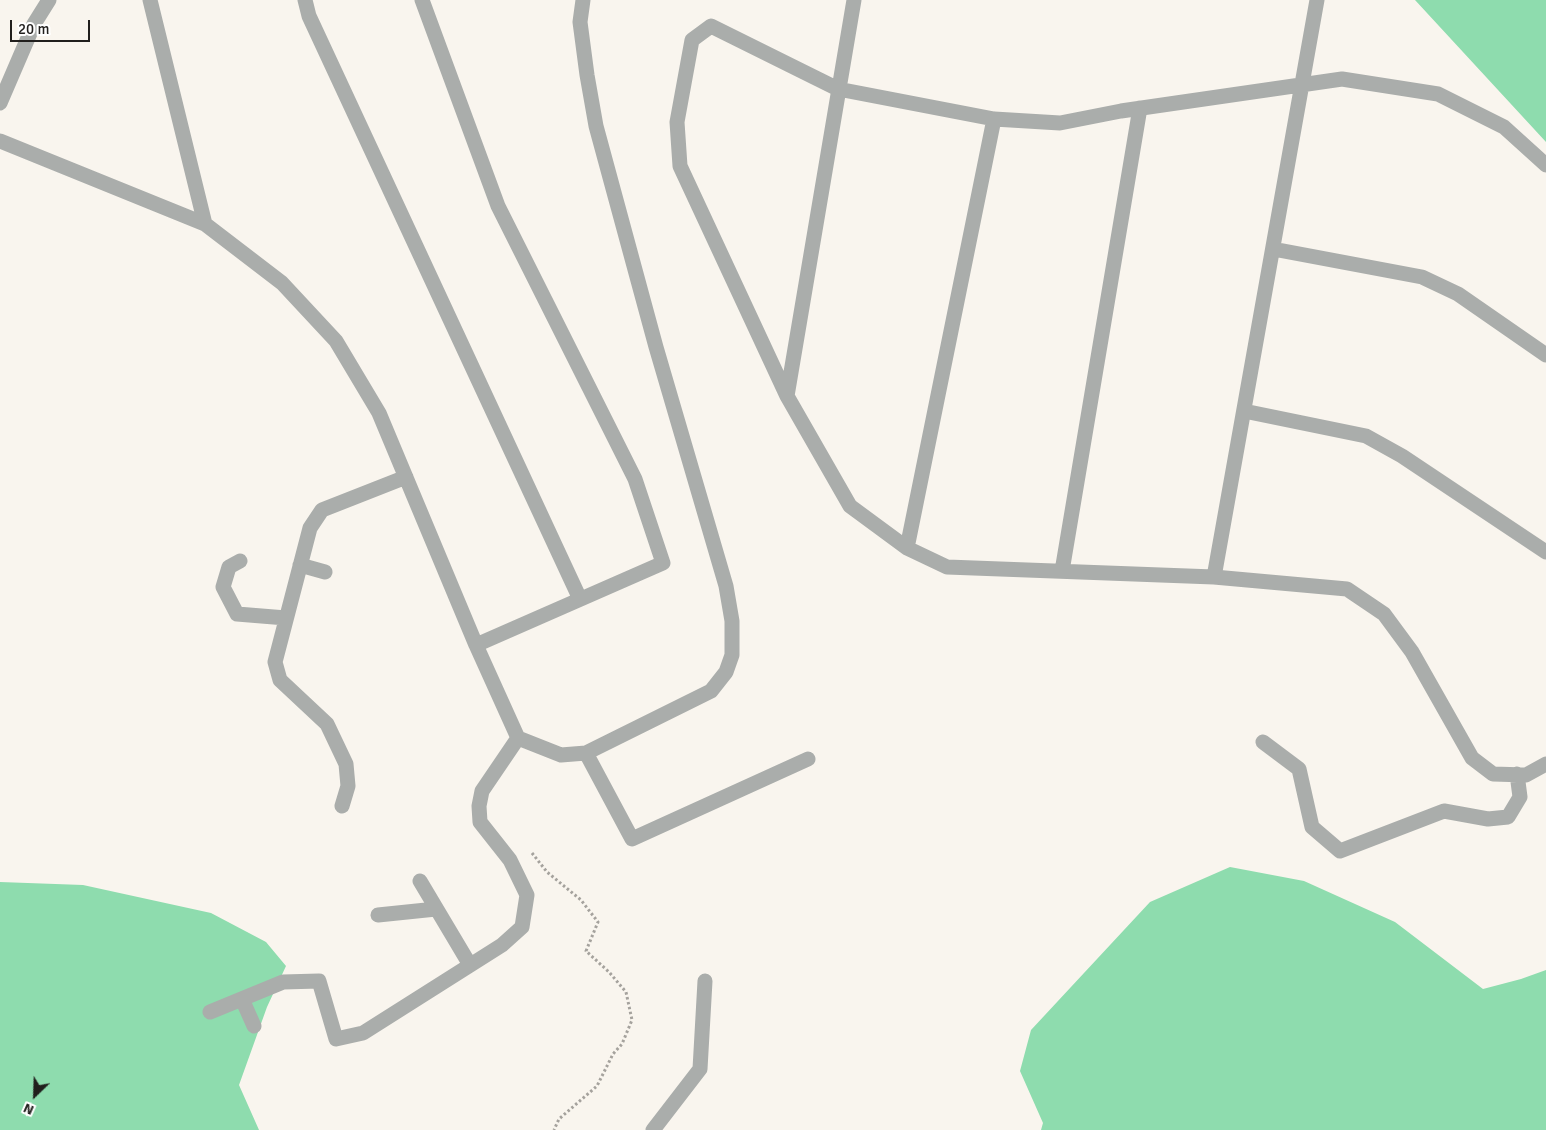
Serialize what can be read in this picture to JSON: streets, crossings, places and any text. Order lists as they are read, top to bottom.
{
  "scale_bar": "20 m",
  "north": "bottom left"
}
